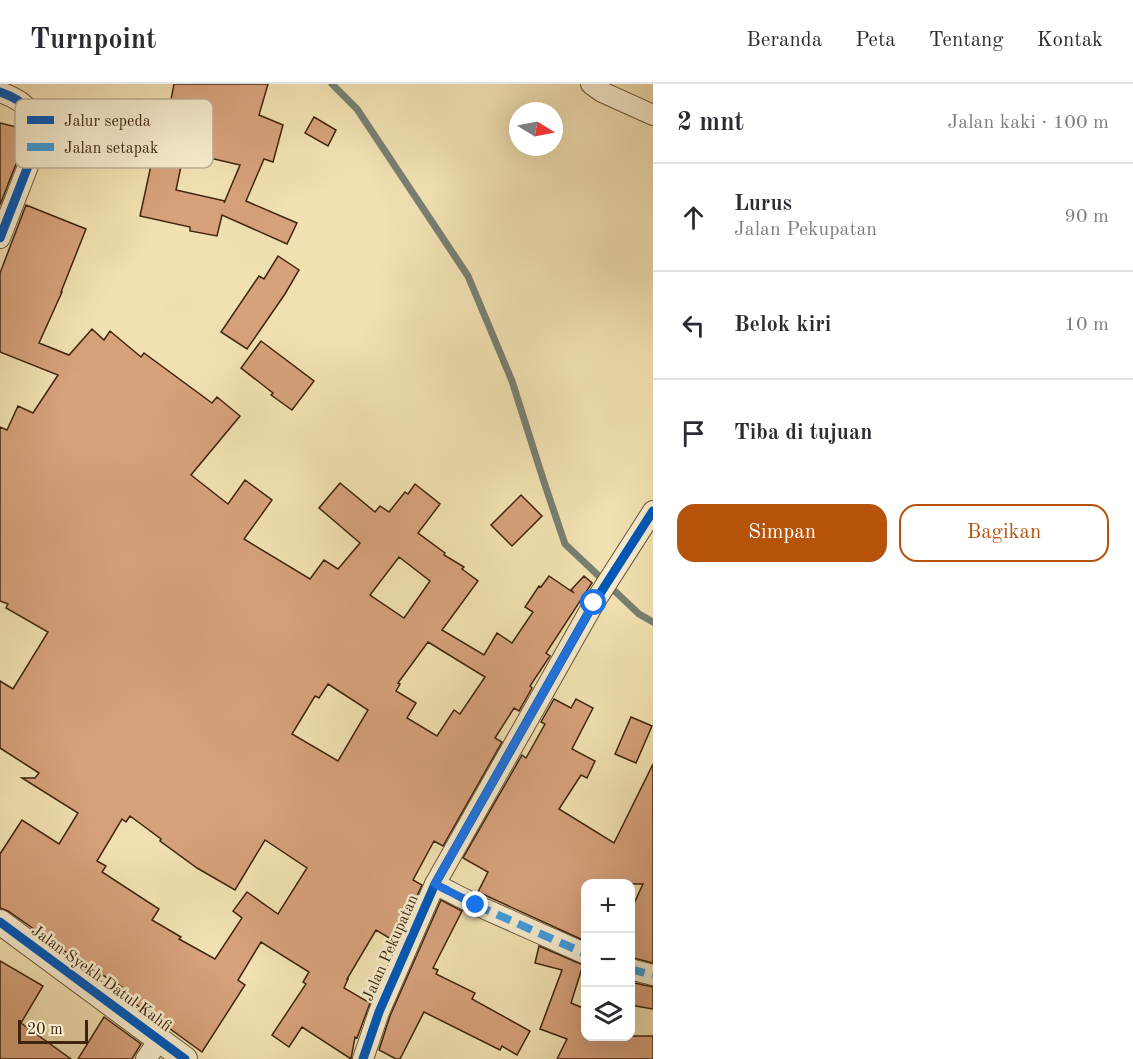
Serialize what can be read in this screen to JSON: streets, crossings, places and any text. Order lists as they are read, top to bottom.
{
  "streets": {
    "street": ["Jalan Pekupatan", "Jalan Syekh Datul Kahfi"]
  },
  "legend": ["Jalur sepeda", "Jalan setapak"],
  "scale_bar": "20 m",
  "north": "right",
  "page": {
    "header": "Turnpoint",
    "nav": [
      "Beranda",
      "Peta",
      "Tentang",
      "Kontak"
    ],
    "heading": ["2 mnt", "Jalan kaki · 100 m"],
    "list": [
      ["Lurus", "Jalan Pekupatan", "90 m"],
      ["Belok kiri", "10 m"],
      "Tiba di tujuan"
    ],
    "buttons": ["Simpan", "Bagikan"],
    "map_buttons": ["+", "−"],
    "scale": "20 m"
  }
}
